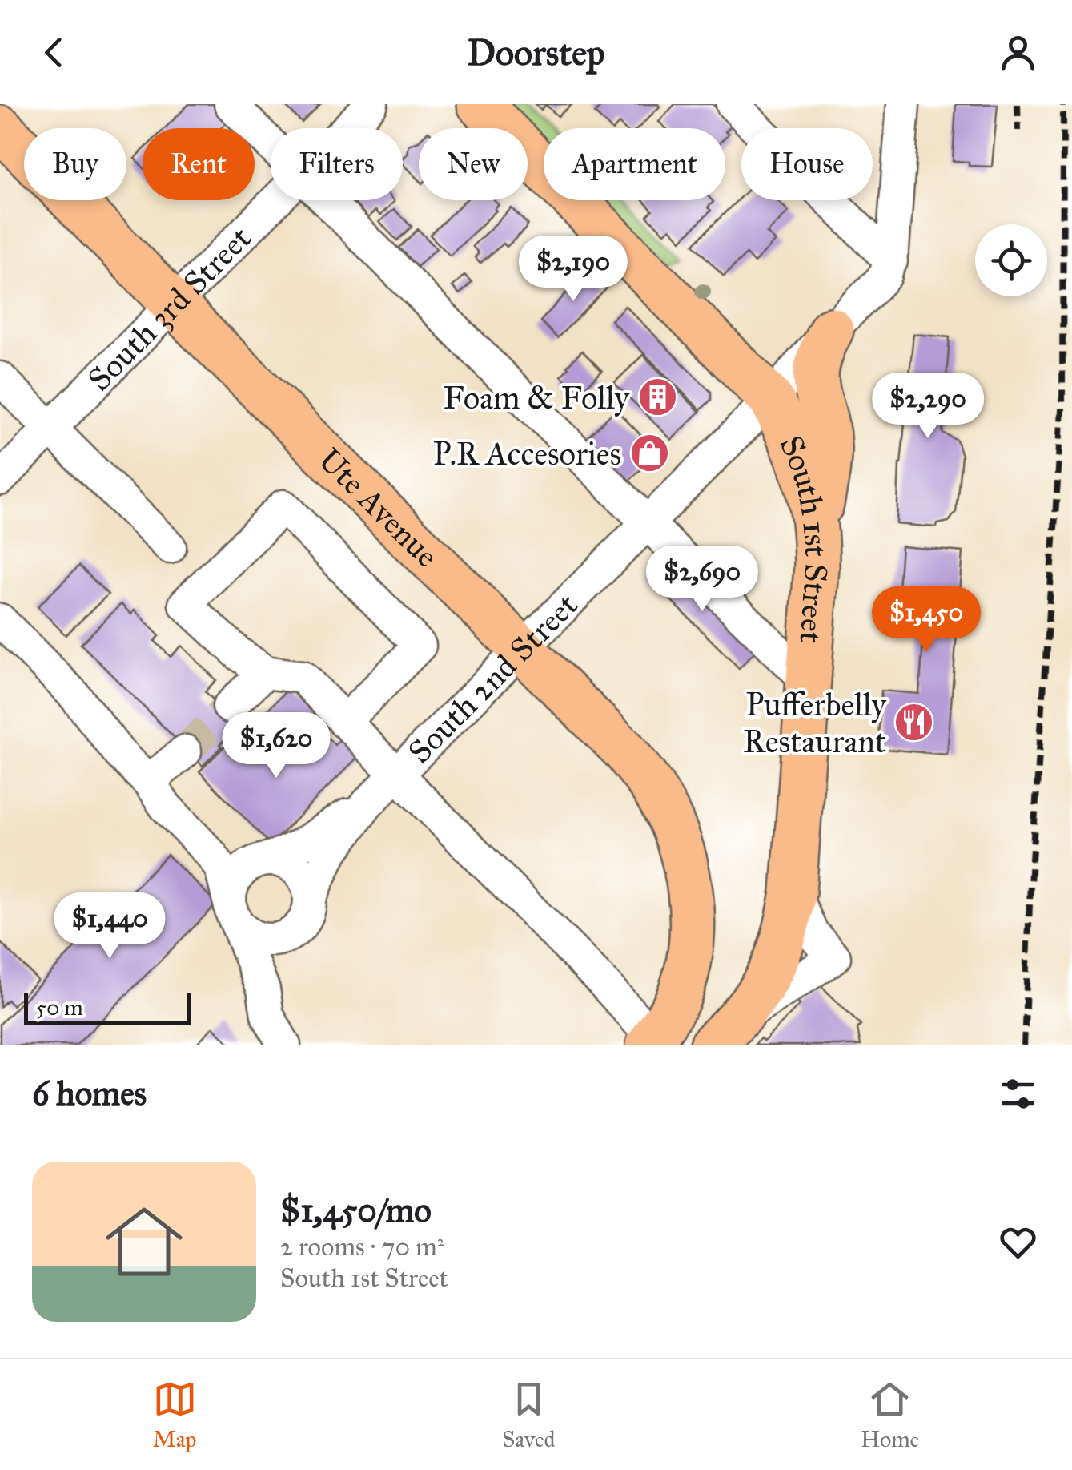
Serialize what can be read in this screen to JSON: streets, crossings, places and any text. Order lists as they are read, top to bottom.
{
  "streets": {
    "highway": ["Ute Avenue", "South 1st Street"],
    "street": ["South 3rd Street", "South 2nd Street"]
  },
  "crossings": [
    ["South 3rd Street", "Ute Avenue"],
    ["Ute Avenue", "South 2nd Street"],
    ["South 1st Street", "South 2nd Street"]
  ],
  "places": {
    "building": ["Foam & Folly"],
    "shop": ["P.R Accesories"],
    "restaurant": ["Pufferbelly Restaurant"]
  },
  "scale_bar": "50 m",
  "page": {
    "header": "Doorstep",
    "chip": [
      "Buy",
      "Rent",
      "Filters",
      "New",
      "Apartment",
      "House"
    ],
    "price": [
      "$2,190",
      "$2,290",
      "$2,690",
      "$1,450",
      "$1,620",
      "$1,440"
    ],
    "scale": "50 m",
    "heading": "6 homes",
    "list": [
      {
        "name": "$1,450/mo",
        "note": "2 rooms · 70 m² · South 1st Street"
      }
    ],
    "tabs": ["Map", "Saved", "Home"]
  }
}
